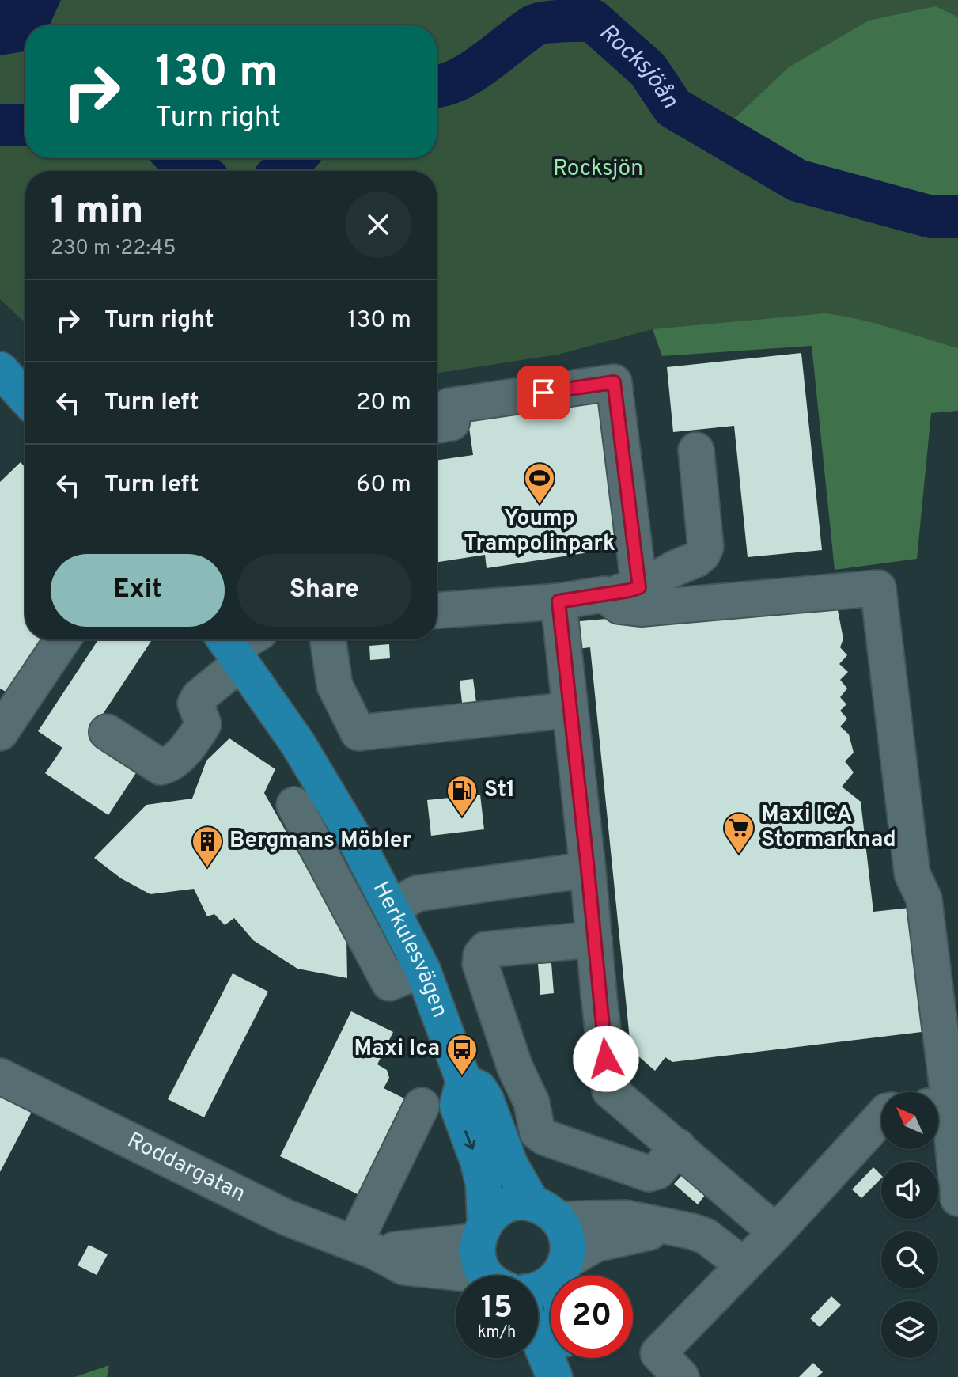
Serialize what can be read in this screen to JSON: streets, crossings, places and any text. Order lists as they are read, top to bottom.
{
  "streets": {
    "main road": ["Herkulesvägen"],
    "street": ["Roddargatan"]
  },
  "crossings": [
    ["Herkulesvägen", "Roddargatan"]
  ],
  "water": ["Rocksjöån"],
  "parks": ["Rocksjön"],
  "places": {
    "sports": ["Yoump Trampolinpark"],
    "fuel station": ["St1"],
    "supermarket": ["Maxi ICA Stormarknad"],
    "building": ["Bergmans Möbler"],
    "bus stop": ["Maxi Ica"]
  },
  "north": "top left",
  "page": {
    "turn": ["130 m", "Turn right"],
    "heading": ["1 min", "230 m · 22:45"],
    "list": [
      {
        "name": "Turn right",
        "value": "130 m"
      },
      {
        "name": "Turn left",
        "value": "20 m"
      },
      {
        "name": "Turn left",
        "value": "60 m"
      }
    ],
    "buttons": ["Exit", "Share"],
    "speed": "15 km/h",
    "limit": "20"
  }
}
